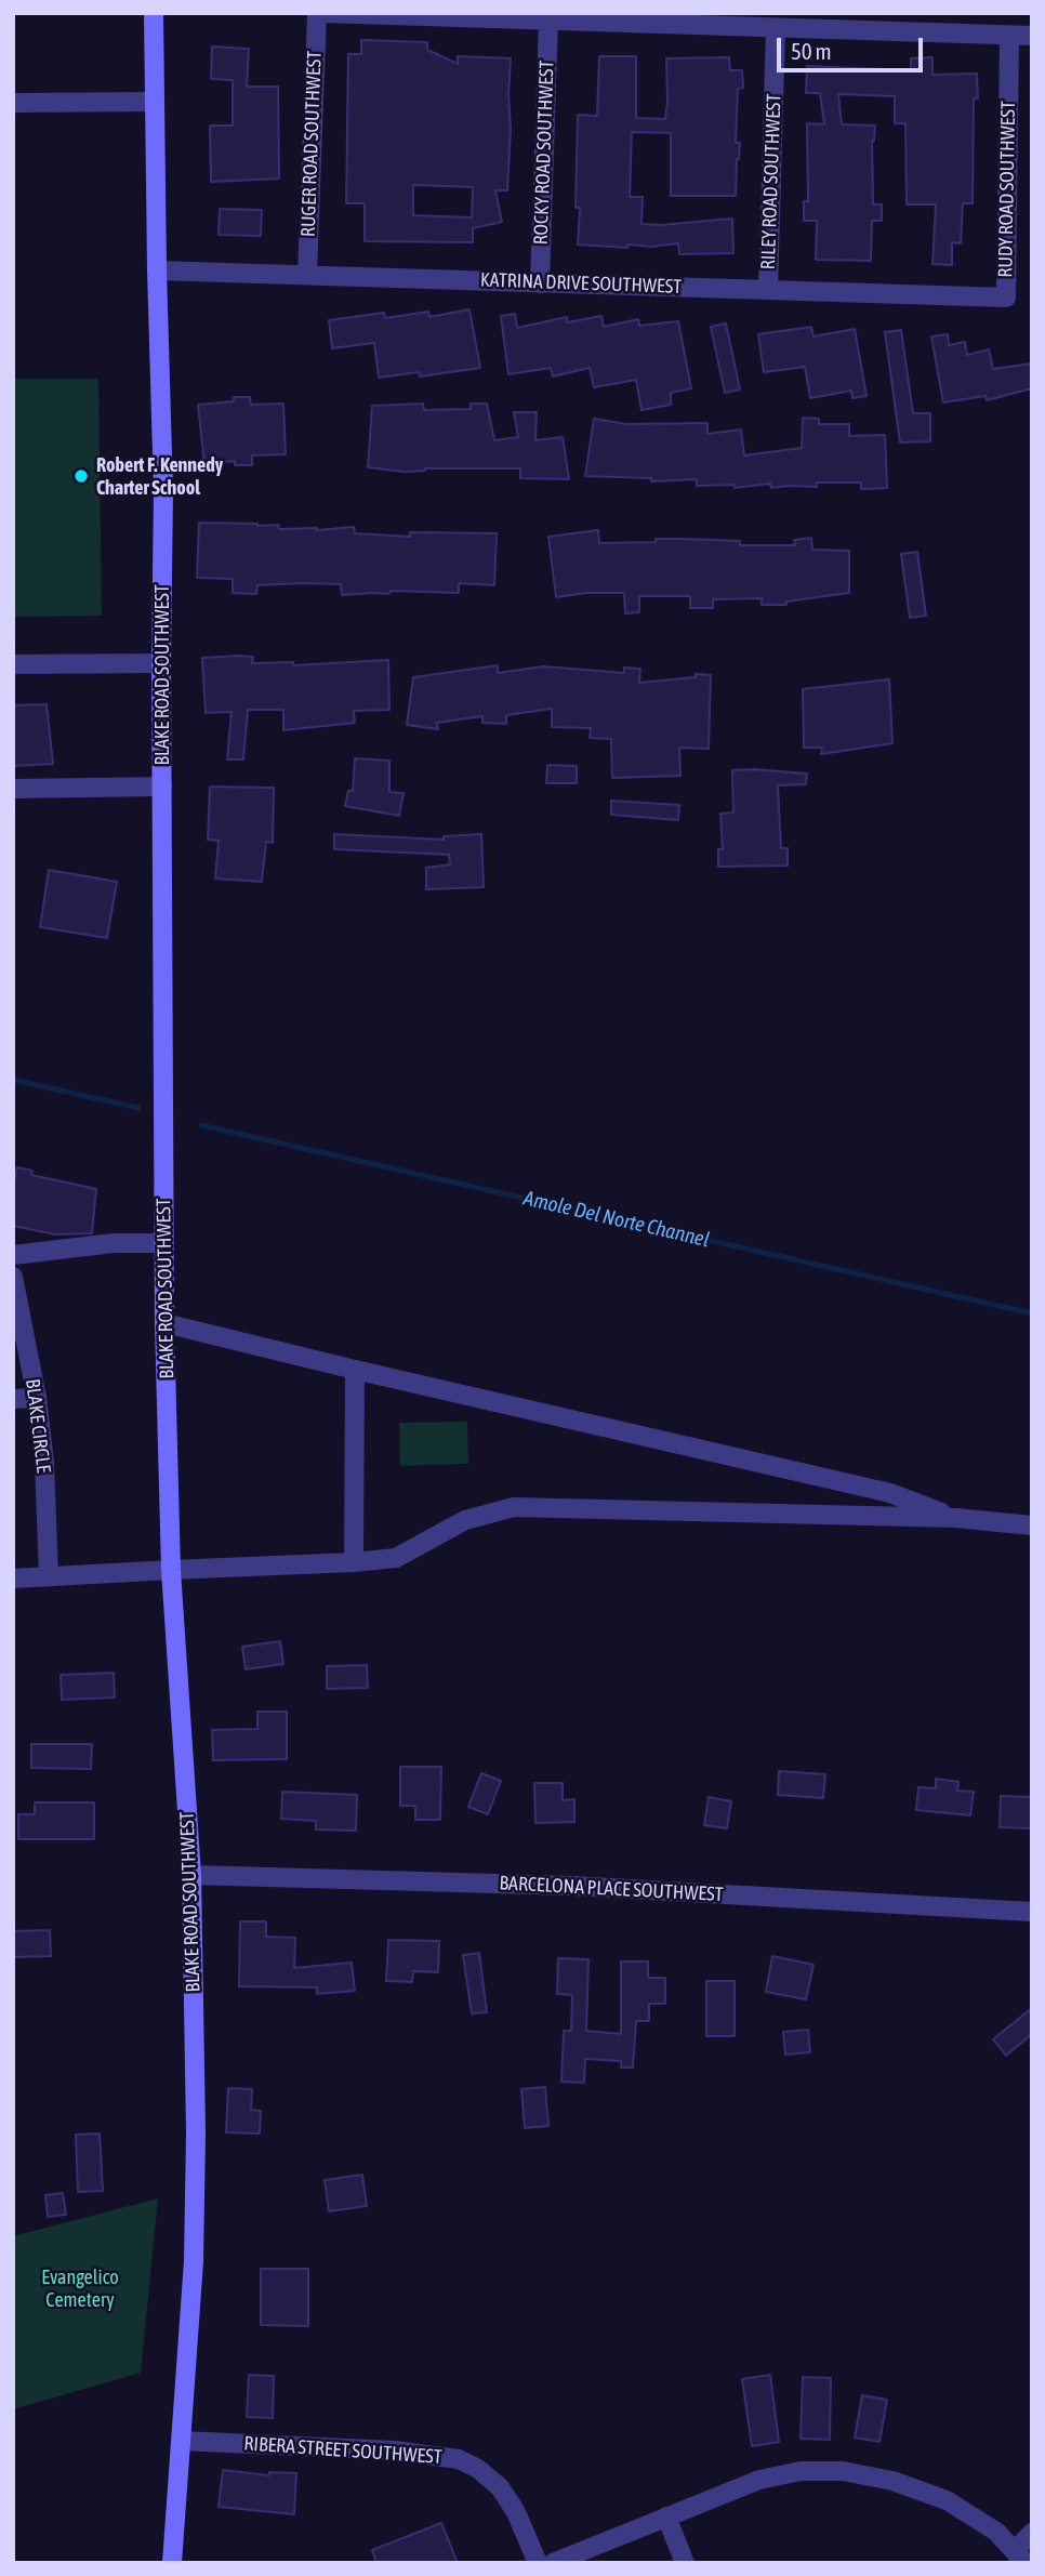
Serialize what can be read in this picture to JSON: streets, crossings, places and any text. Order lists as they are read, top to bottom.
{
  "streets": {
    "main road": ["BLAKE ROAD SOUTHWEST"],
    "street": [
      "RUGER ROAD SOUTHWEST",
      "ROCKY ROAD SOUTHWEST",
      "RILEY ROAD SOUTHWEST",
      "RUDY ROAD SOUTHWEST",
      "KATRINA DRIVE SOUTHWEST",
      "BLAKE CIRCLE",
      "BARCELONA PLACE SOUTHWEST",
      "RIBERA STREET SOUTHWEST"
    ]
  },
  "crossings": [
    ["RUGER ROAD SOUTHWEST", "KATRINA DRIVE SOUTHWEST"],
    ["ROCKY ROAD SOUTHWEST", "KATRINA DRIVE SOUTHWEST"],
    ["RILEY ROAD SOUTHWEST", "KATRINA DRIVE SOUTHWEST"],
    ["RUDY ROAD SOUTHWEST", "KATRINA DRIVE SOUTHWEST"],
    ["KATRINA DRIVE SOUTHWEST", "BLAKE ROAD SOUTHWEST"],
    ["BLAKE ROAD SOUTHWEST", "BARCELONA PLACE SOUTHWEST"],
    ["BLAKE ROAD SOUTHWEST", "RIBERA STREET SOUTHWEST"]
  ],
  "water": ["Amole Del Norte Channel"],
  "parks": ["Evangelico Cemetery"],
  "places": ["Robert F. Kennedy Charter School"],
  "scale_bar": "50 m"
}
